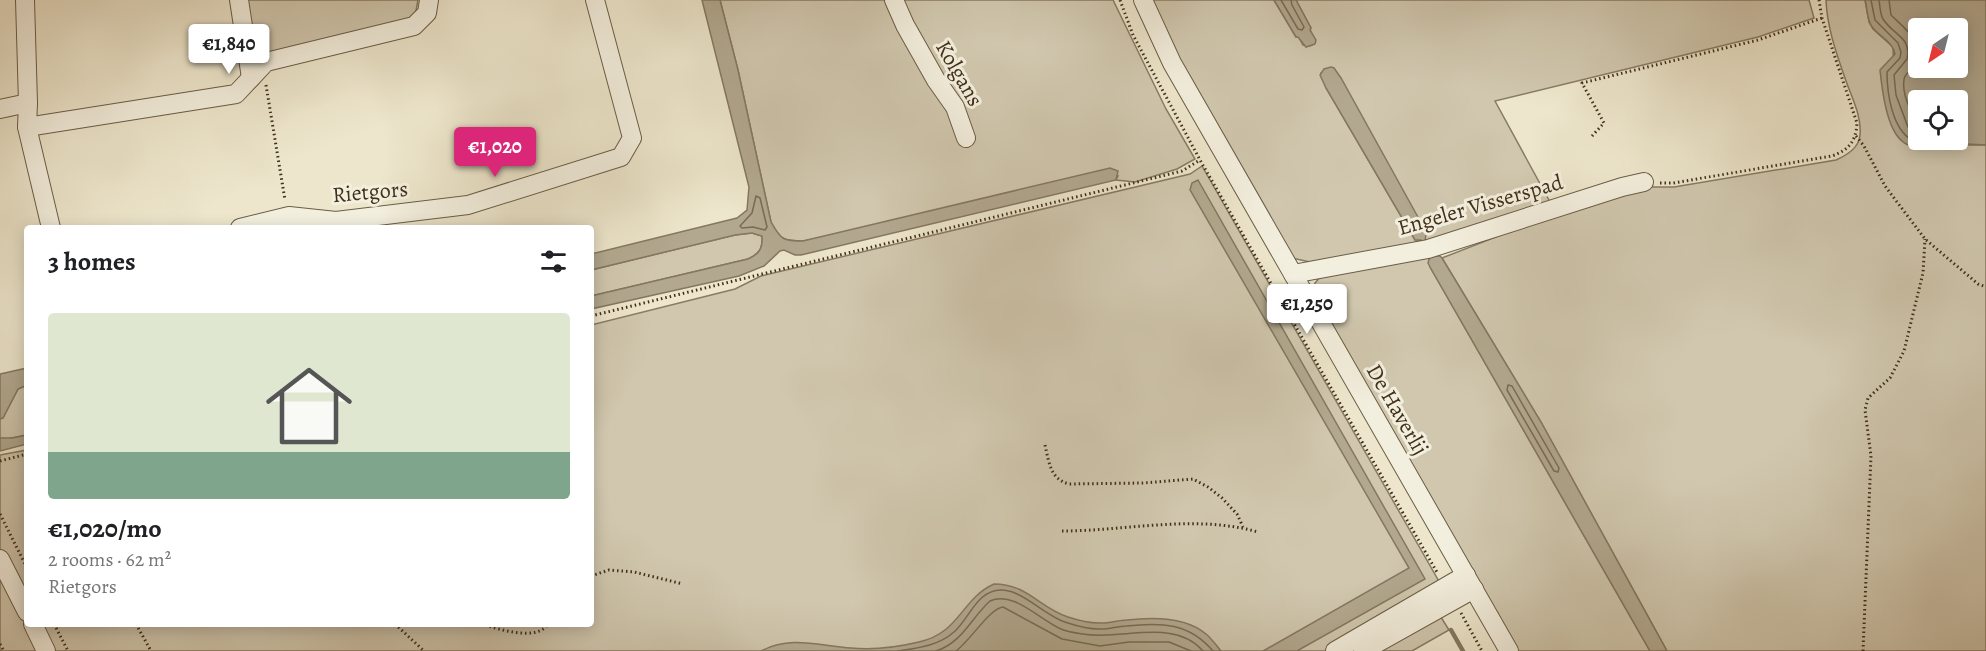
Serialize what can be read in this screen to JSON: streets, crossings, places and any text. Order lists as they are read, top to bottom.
{
  "streets": {
    "street": [
      "Kolgans",
      "Rietgors",
      "Engeler Visserspad",
      "De Haverlij"
    ]
  },
  "crossings": [
    ["Engeler Visserspad", "De Haverlij"]
  ],
  "north": "bottom left",
  "page": {
    "price": ["€1,840", "€1,020", "€1,250"],
    "heading": "3 homes",
    "list": [
      {
        "name": "€1,020/mo",
        "note": "2 rooms · 62 m² · Rietgors"
      }
    ]
  }
}
